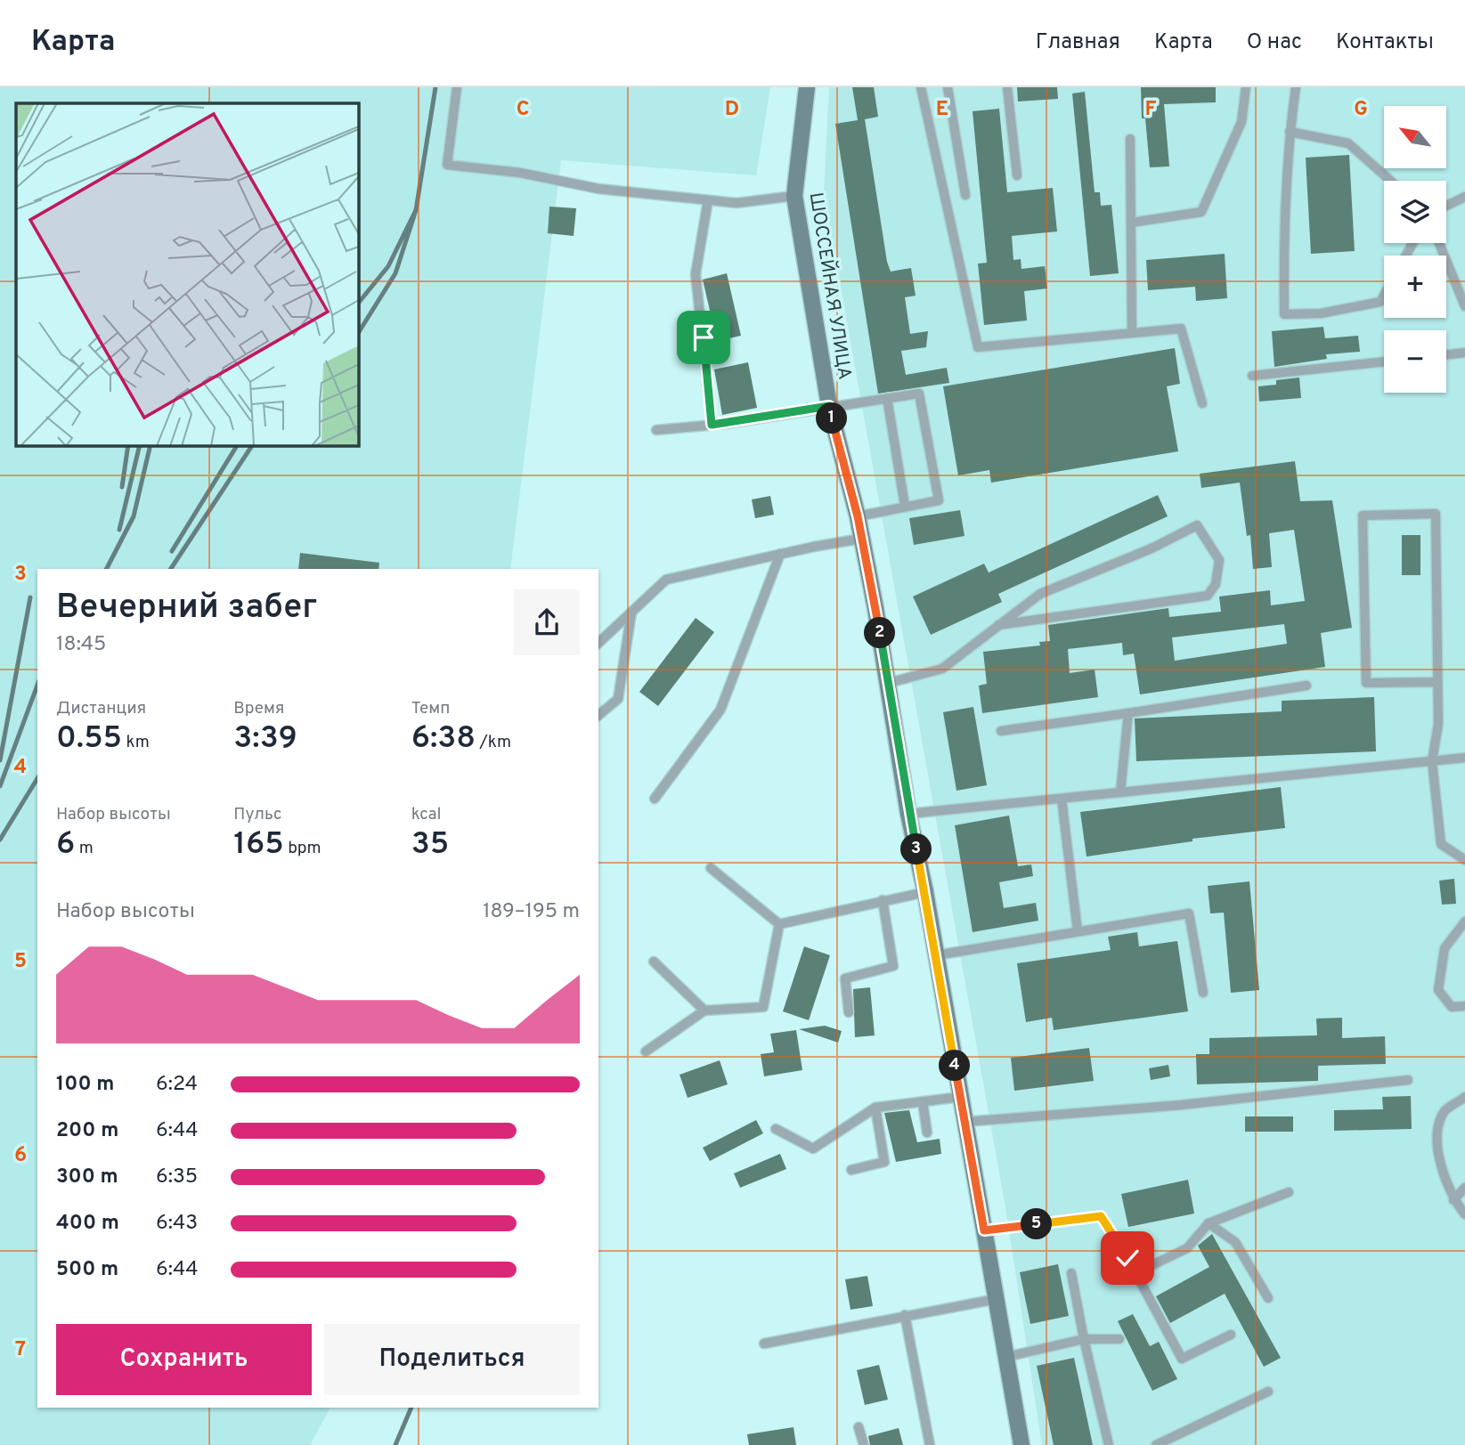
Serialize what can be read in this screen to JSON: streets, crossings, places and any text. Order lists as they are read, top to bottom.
{
  "streets": {
    "main road": ["ШОССЕЙНАЯ УЛИЦА"]
  },
  "north": "top left",
  "page": {
    "header": "Карта",
    "nav": [
      "Главная",
      "Карта",
      "О нас",
      "Контакты"
    ],
    "map_buttons": ["+", "−"],
    "pins": [
      "1",
      "2",
      "3",
      "4",
      "5"
    ],
    "heading": ["Вечерний забег", "18:45"],
    "stats": [
      ["Дистанция", "0.55 km"],
      ["Время", "3:39"],
      ["Темп", "6:38 /km"],
      ["Набор высоты", "6 m"],
      ["Пульс", "165 bpm"],
      ["kcal", "35"]
    ],
    "chart": ["Набор высоты", "189–195 m"],
    "list": [
      {
        "name": "100 m",
        "note": "6:24"
      },
      {
        "name": "200 m",
        "note": "6:44"
      },
      {
        "name": "300 m",
        "note": "6:35"
      },
      {
        "name": "400 m",
        "note": "6:43"
      },
      {
        "name": "500 m",
        "note": "6:44"
      }
    ],
    "buttons": ["Сохранить", "Поделиться"]
  },
  "grid": {
    "columns": [
      "C",
      "D",
      "E",
      "F",
      "G"
    ],
    "rows": [
      "3",
      "4",
      "5",
      "6",
      "7"
    ]
  }
}
